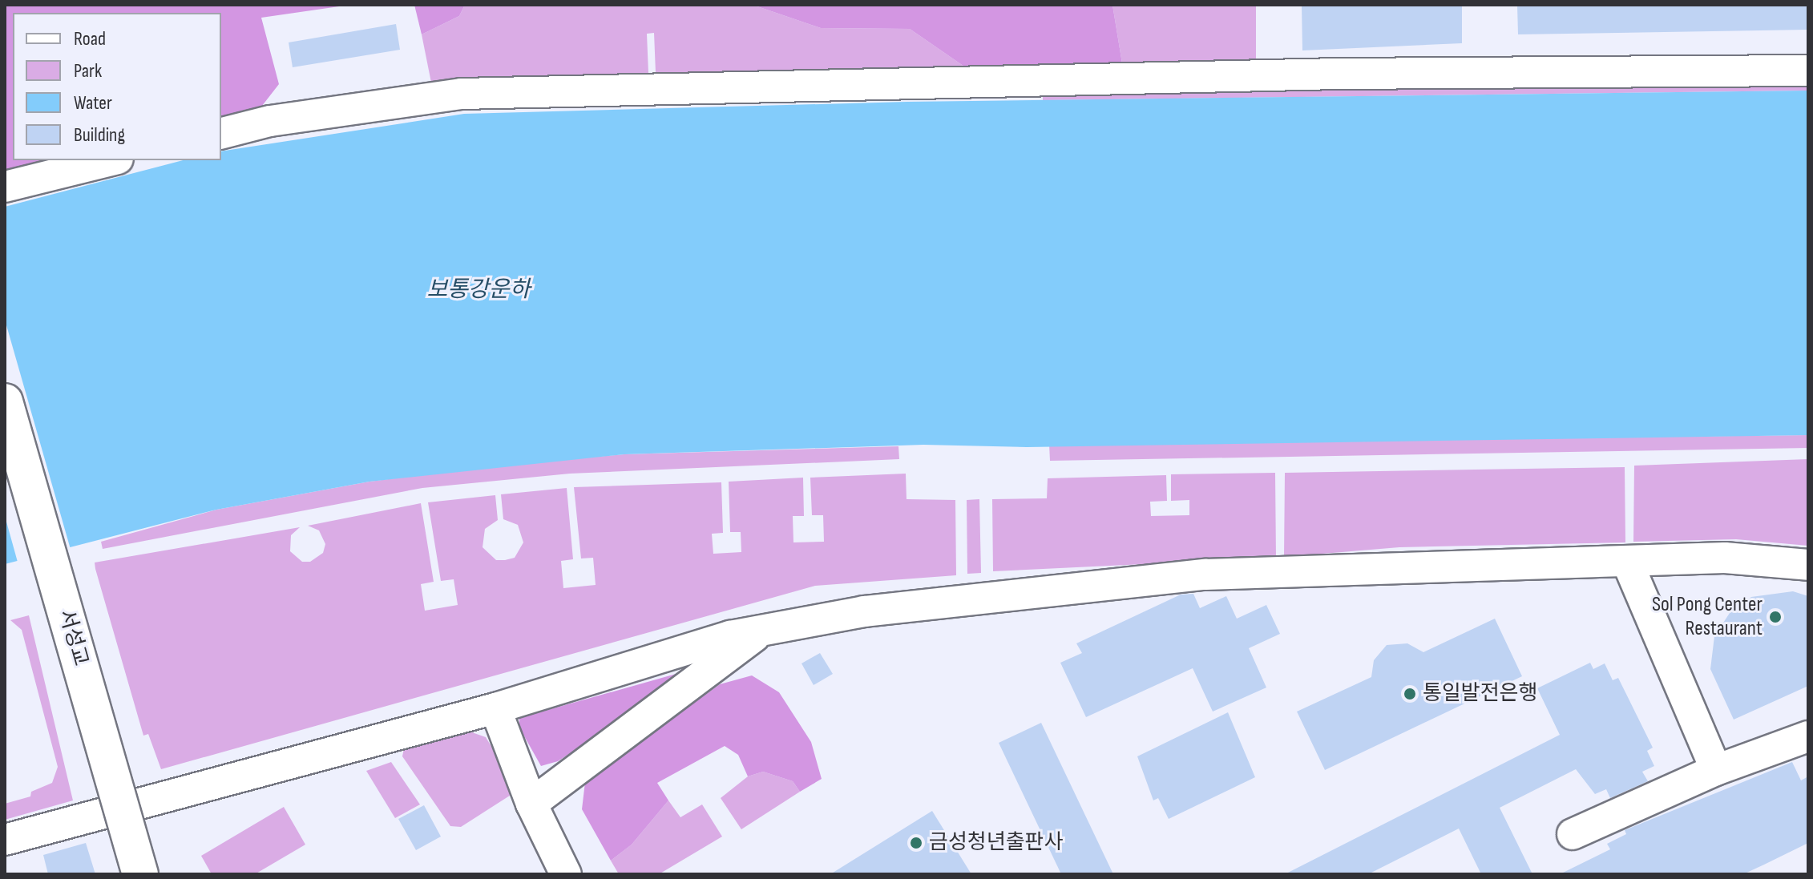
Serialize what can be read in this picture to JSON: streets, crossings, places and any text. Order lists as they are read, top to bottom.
{
  "streets": {
    "street": ["서성교"]
  },
  "water": ["보통강운하"],
  "places": ["Sol Pong Center Restaurant", "통일발전은행", "금성청년출판사"],
  "legend": [
    "Road",
    "Park",
    "Water",
    "Building"
  ]
}
